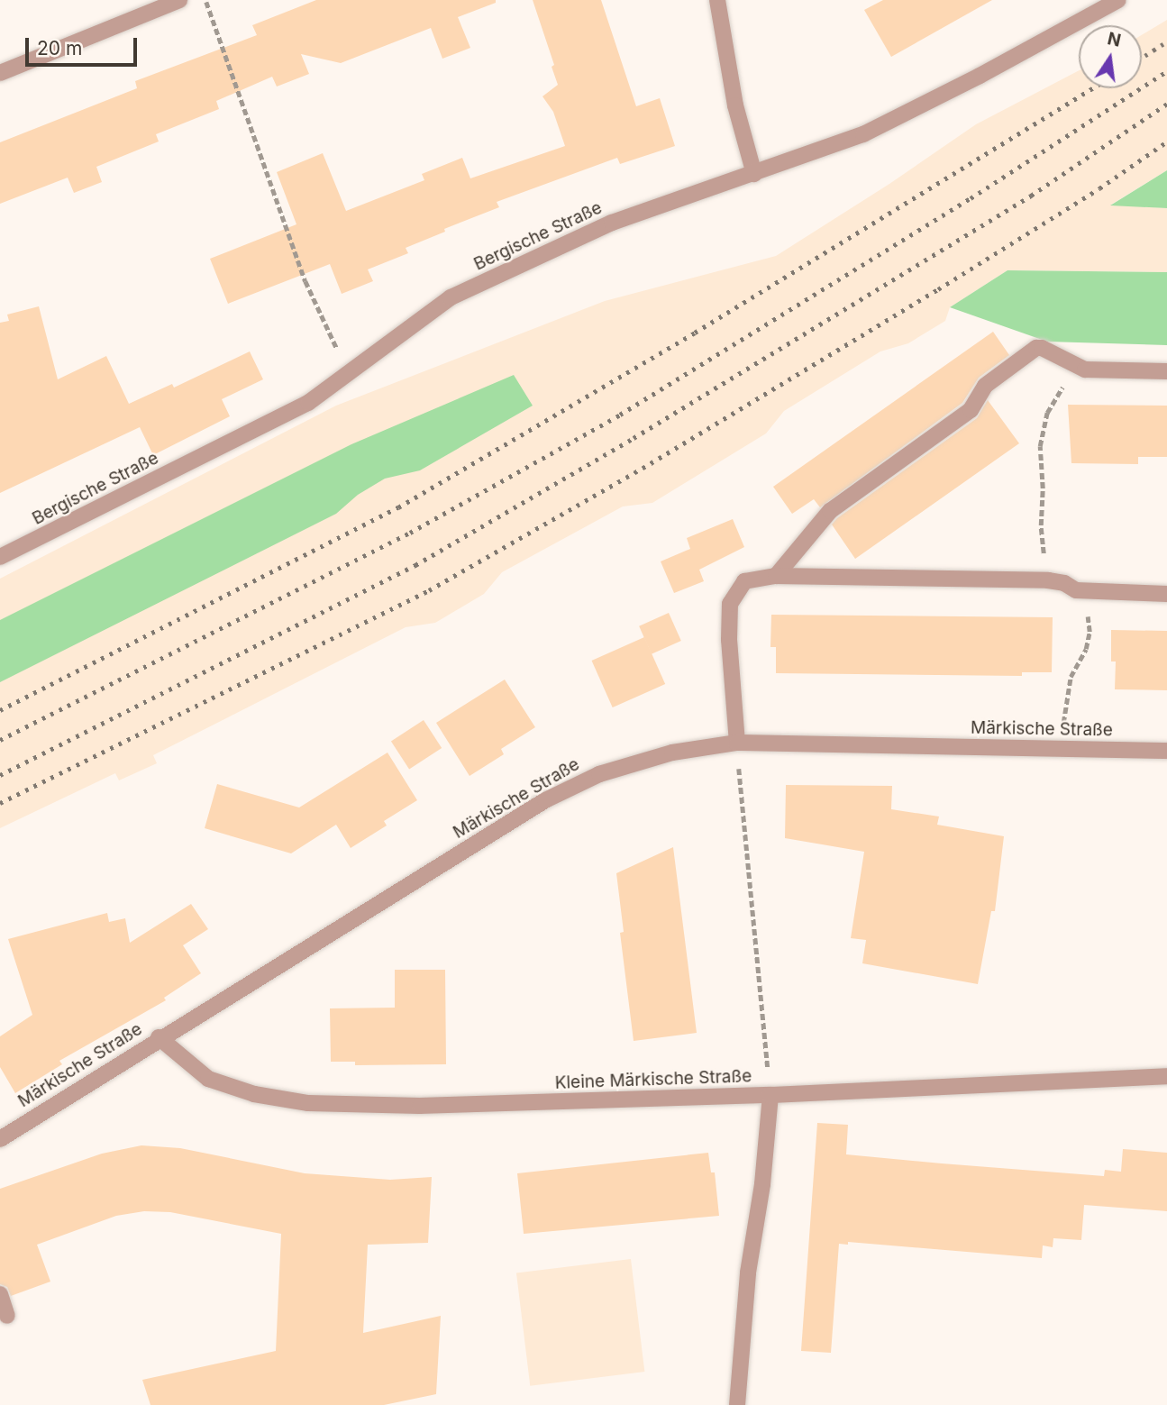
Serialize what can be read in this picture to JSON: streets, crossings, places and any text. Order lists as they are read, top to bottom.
{
  "streets": {
    "street": ["Bergische Straße", "Märkische Straße", "Kleine Märkische Straße"]
  },
  "crossings": [
    ["Märkische Straße", "Kleine Märkische Straße"]
  ],
  "scale_bar": "20 m",
  "north": "top"
}
